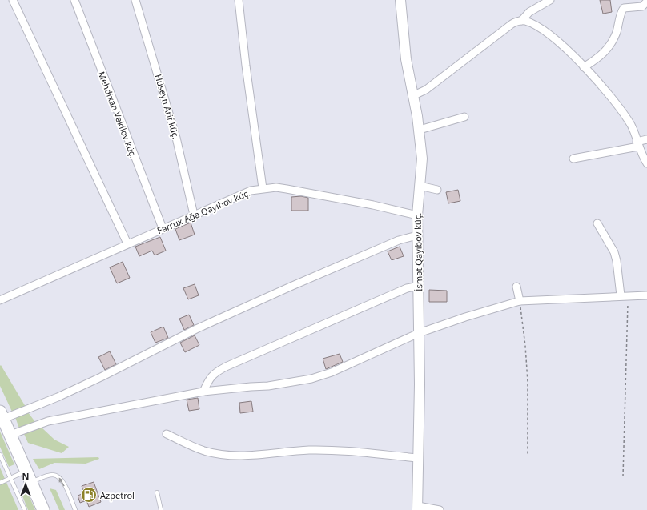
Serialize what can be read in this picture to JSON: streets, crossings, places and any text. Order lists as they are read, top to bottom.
{
  "streets": {
    "street": [
      "Hüseyn Arif küç.",
      "Mehdixan Vəkilov küç.",
      "Fərrux Ağa Qayıbov küç.",
      "İsmət Qayıbov küç."
    ]
  },
  "crossings": [
    ["Hüseyn Arif küç.", "Fərrux Ağa Qayıbov küç."],
    ["Mehdixan Vəkilov küç.", "Fərrux Ağa Qayıbov küç."],
    ["Fərrux Ağa Qayıbov küç.", "İsmət Qayıbov küç."]
  ],
  "places": {
    "fuel station": ["Azpetrol"]
  },
  "north": "top"
}
